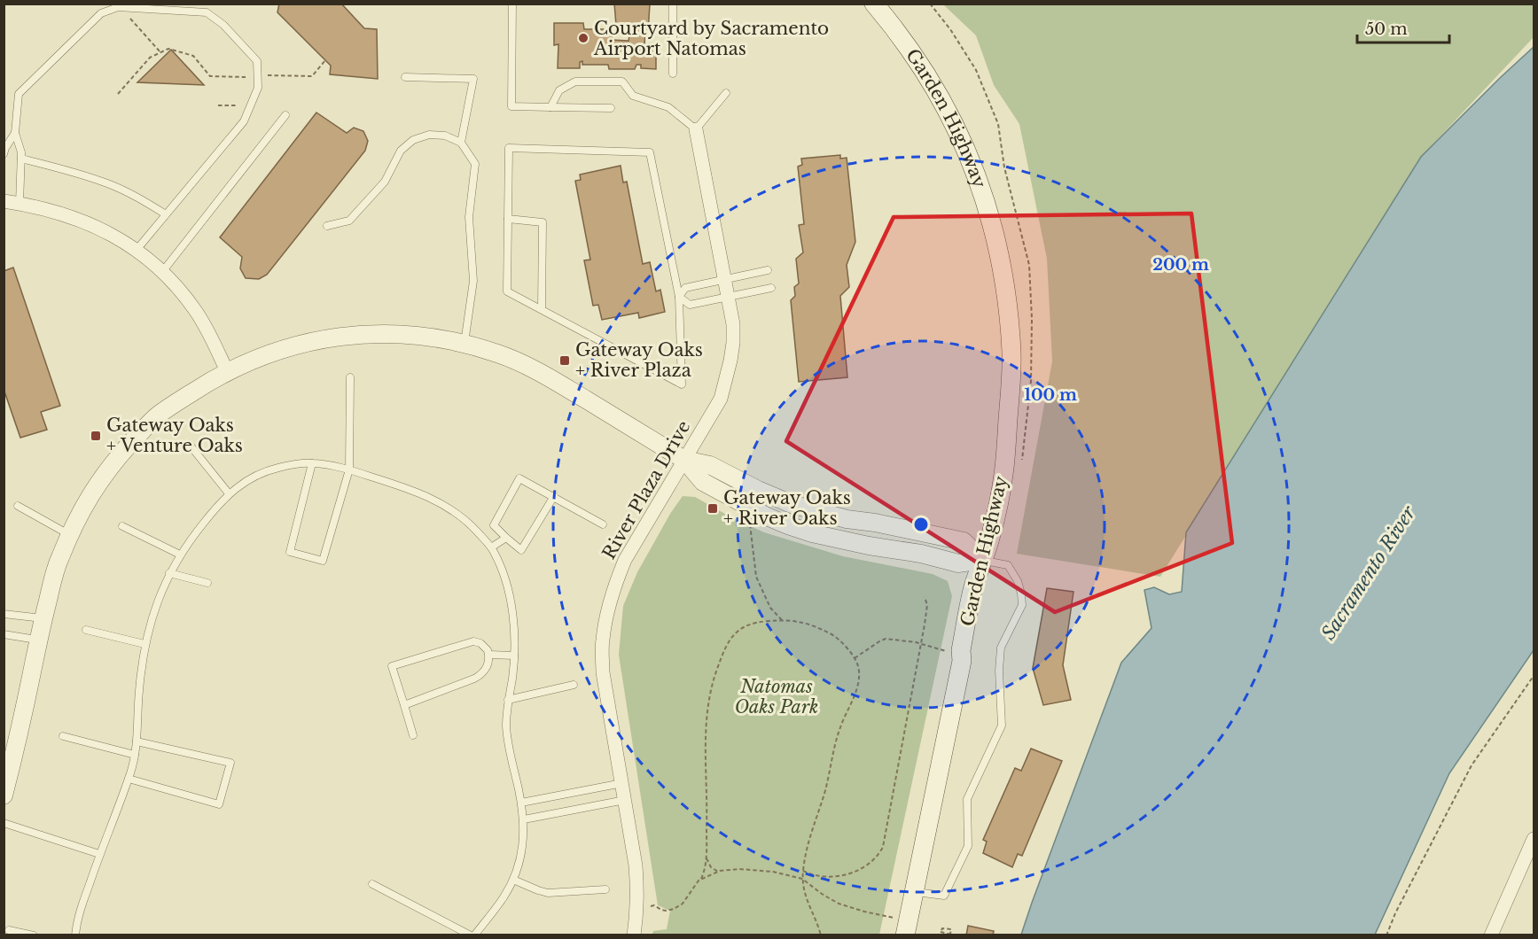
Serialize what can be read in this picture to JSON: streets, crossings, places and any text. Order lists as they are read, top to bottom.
{
  "streets": {
    "main road": ["Garden Highway"],
    "street": ["River Plaza Drive"]
  },
  "water": ["Sacramento River"],
  "parks": ["Natomas Oaks Park"],
  "places": {
    "other": ["Courtyard by Sacramento Airport Natomas"],
    "transit": ["Gateway Oaks + River Plaza", "Gateway Oaks + Venture Oaks", "Gateway Oaks + River Oaks"]
  },
  "scale_bar": "50 m",
  "rings": ["200 m", "100 m"]
}
